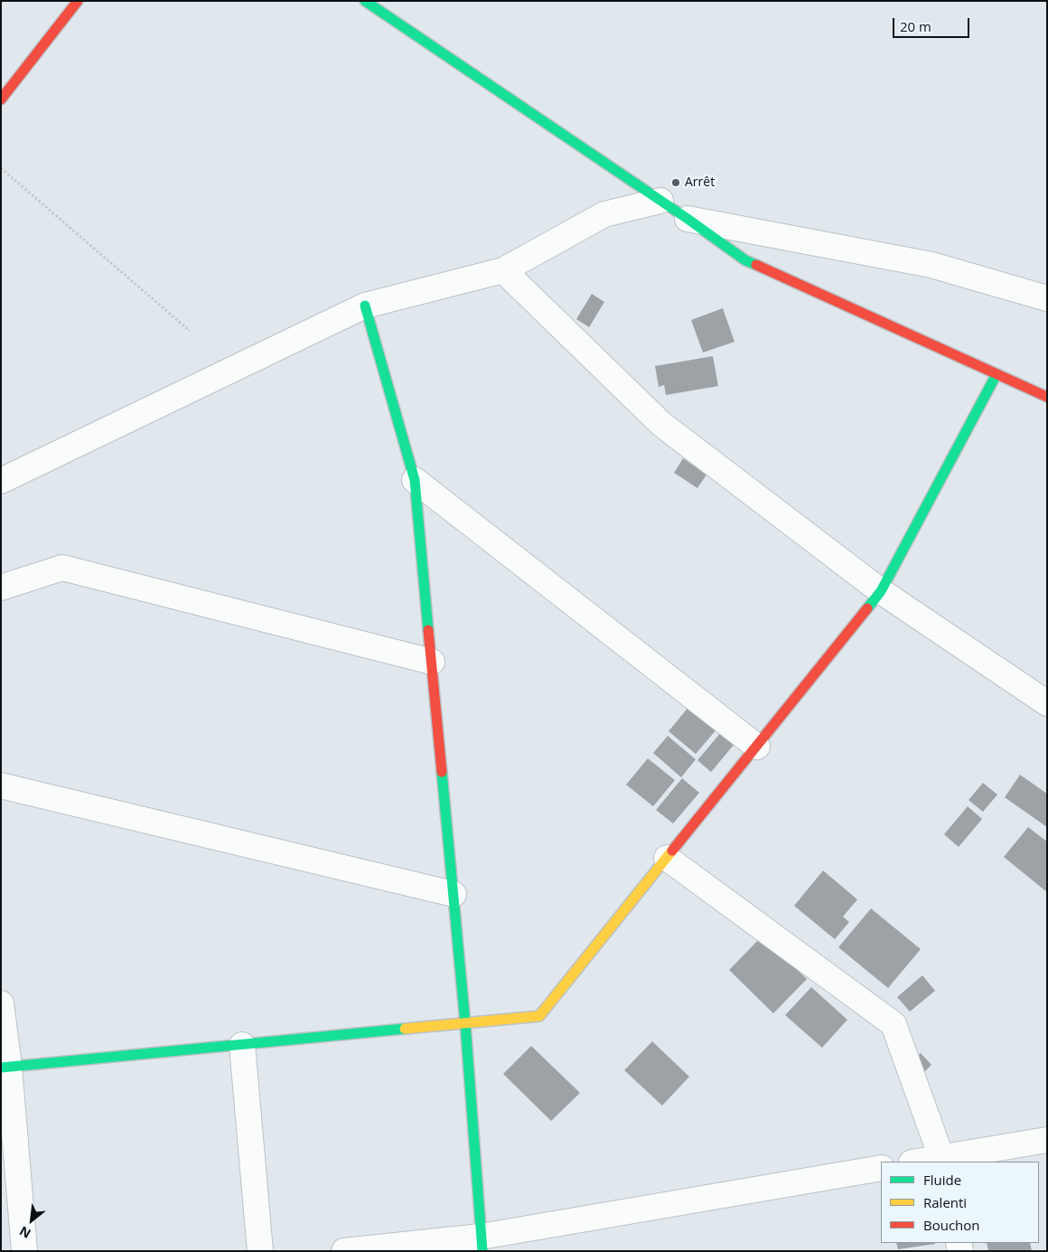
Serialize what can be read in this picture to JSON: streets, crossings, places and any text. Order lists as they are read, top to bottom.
{
  "places": ["Arrêt"],
  "legend": ["Fluide", "Ralenti", "Bouchon"],
  "scale_bar": "20 m",
  "north": "bottom left"
}
